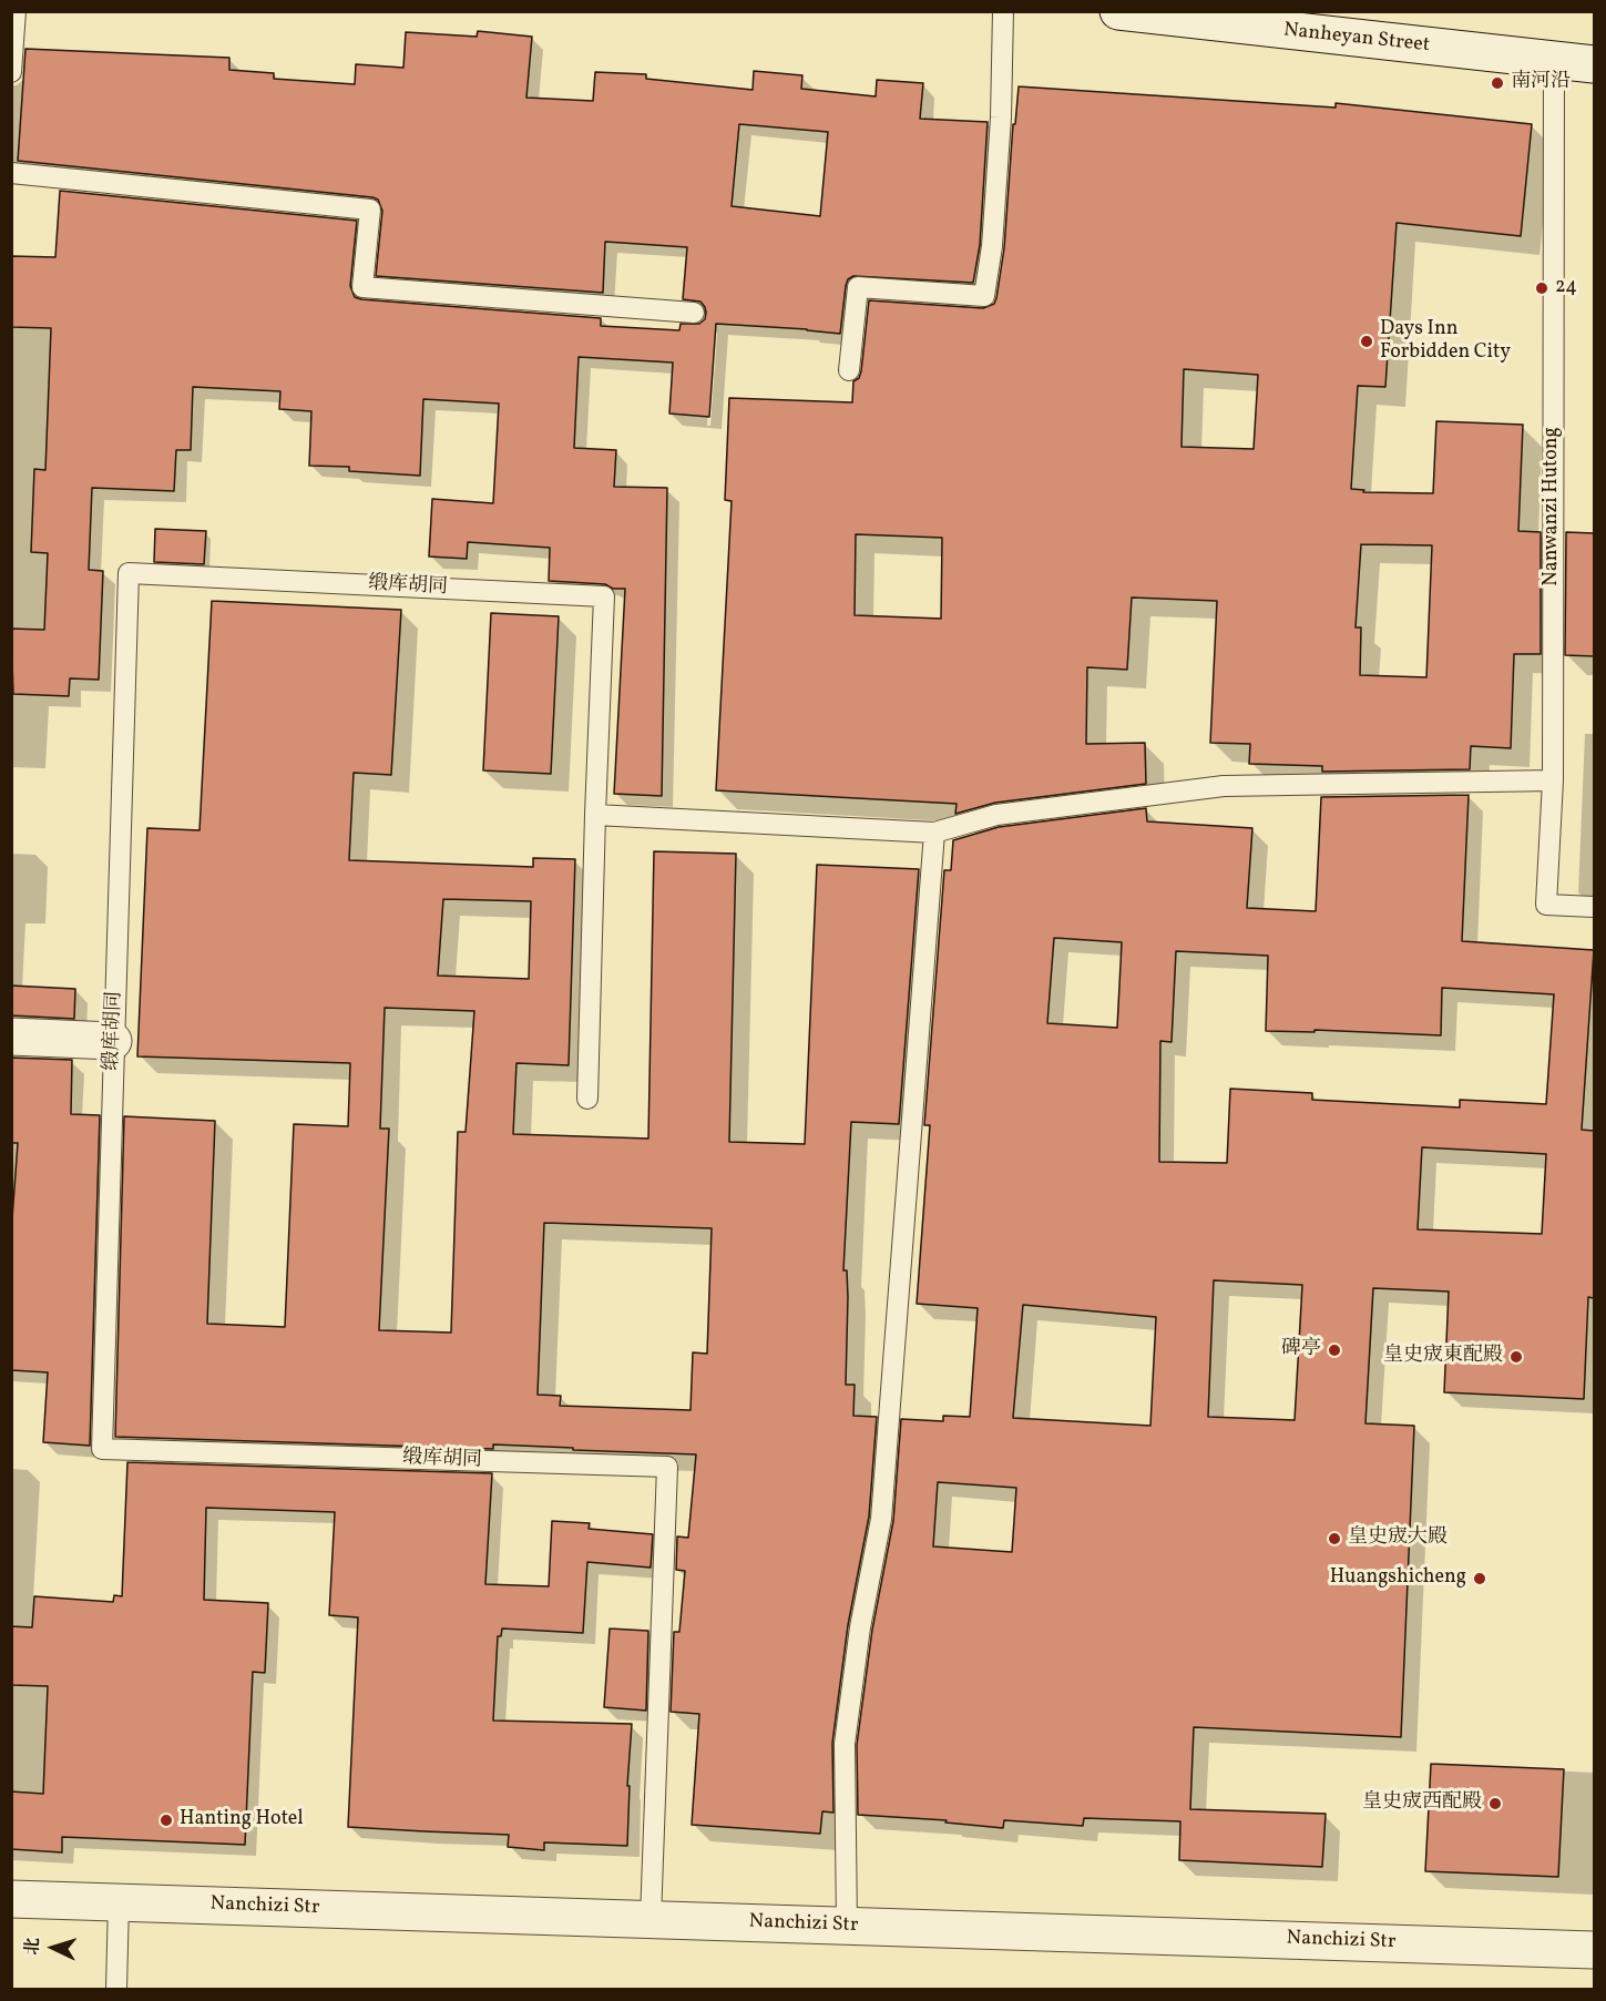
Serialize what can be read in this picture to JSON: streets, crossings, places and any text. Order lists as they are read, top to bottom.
{
  "streets": {
    "street": ["Nanheyan Street", "Nanchizi Str"],
    "lane": ["Nanwanzi Hutong", "缎库胡同"]
  },
  "crossings": [
    ["Nanheyan Street", "Nanwanzi Hutong"],
    ["缎库胡同", "Nanchizi Str"]
  ],
  "places": [
    "南河沿",
    "24",
    "Days Inn Forbidden City",
    "碑亭",
    "皇史宬東配殿",
    "皇史宬大殿",
    "Huangshicheng",
    "皇史宬西配殿",
    "Hanting Hotel"
  ],
  "north": "left"
}
